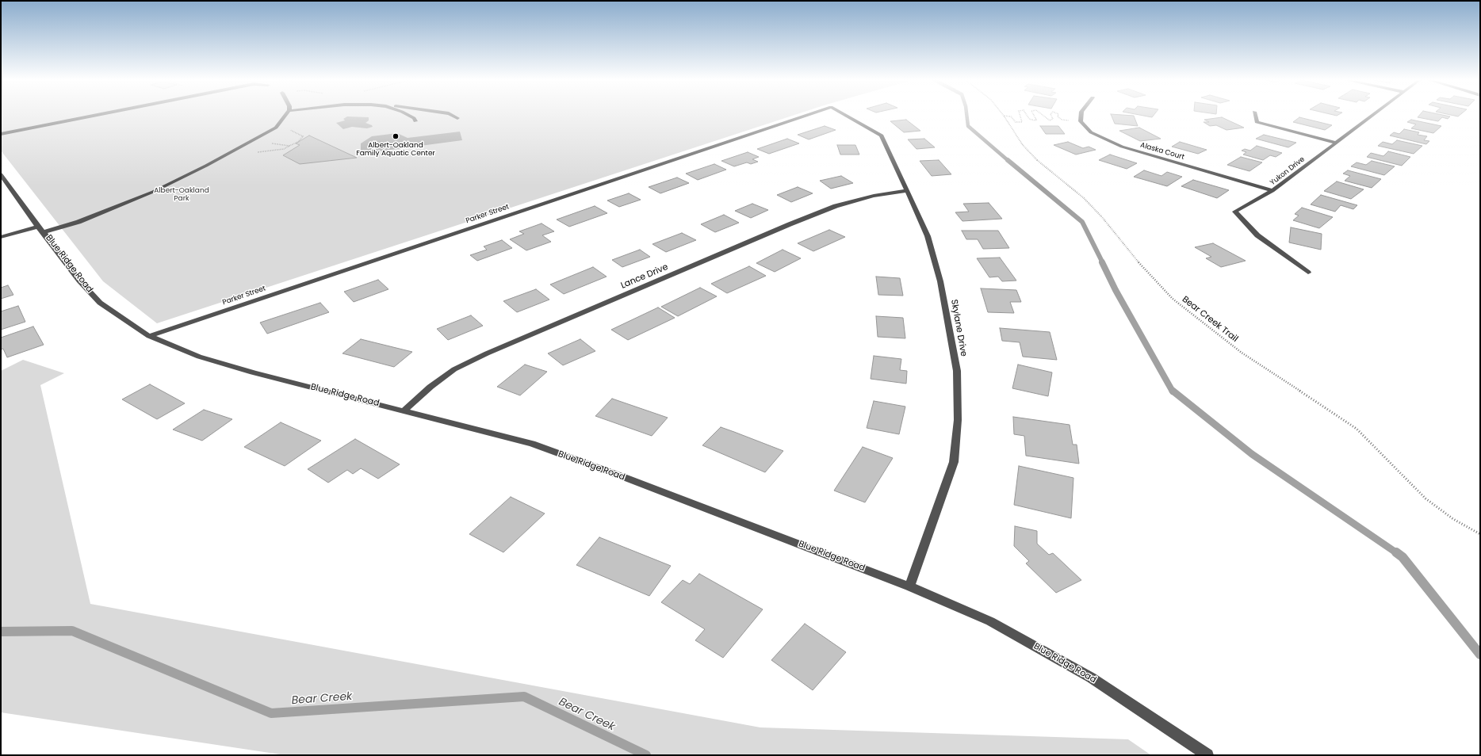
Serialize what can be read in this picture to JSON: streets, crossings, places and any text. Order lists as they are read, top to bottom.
{
  "streets": {
    "street": [
      "Alaska Court",
      "Yukon Drive",
      "Parker Street",
      "Blue Ridge Road",
      "Lance Drive",
      "Skylane Drive"
    ],
    "path": ["Bear Creek Trail"]
  },
  "crossings": [
    ["Alaska Court", "Yukon Drive"],
    ["Parker Street", "Blue Ridge Road"],
    ["Blue Ridge Road", "Lance Drive"],
    ["Blue Ridge Road", "Skylane Drive"],
    ["Lance Drive", "Skylane Drive"]
  ],
  "water": ["Bear Creek"],
  "parks": ["Albert-Oakland Park"],
  "places": ["Albert-Oakland Family Aquatic Center"]
}
